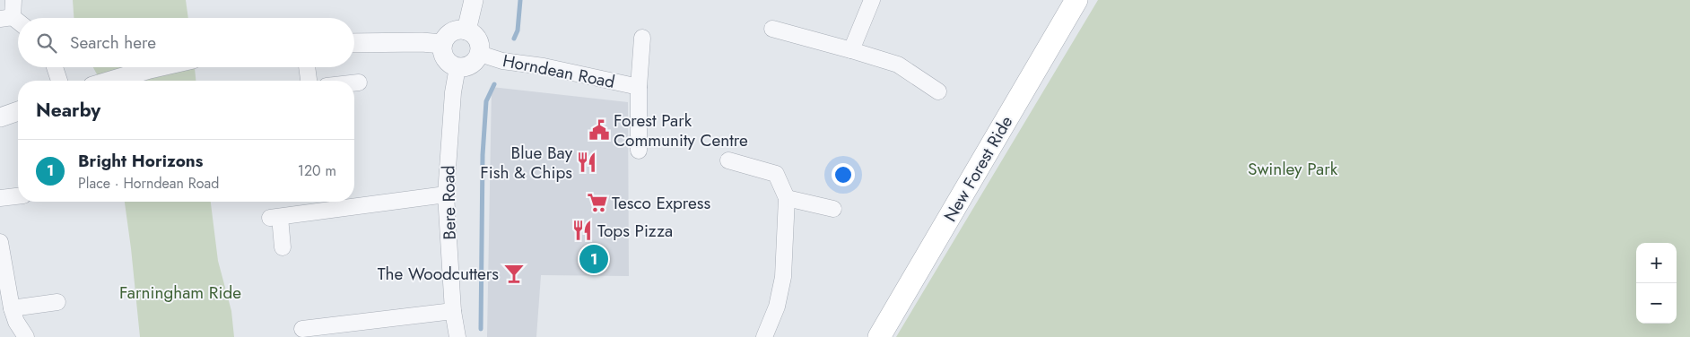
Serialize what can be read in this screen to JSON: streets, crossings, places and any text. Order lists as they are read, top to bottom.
{
  "streets": {
    "main road": ["New Forest Ride"],
    "street": ["Horndean Road", "Bere Road"]
  },
  "crossings": [
    ["Horndean Road", "Bere Road"]
  ],
  "parks": ["Swinley Park", "Farningham Ride"],
  "places": {
    "public building": ["Forest Park Community Centre"],
    "restaurant": ["Blue Bay Fish & Chips", "Tops Pizza"],
    "supermarket": ["Tesco Express"],
    "bar": ["The Woodcutters"]
  },
  "page": {
    "search": "Search here",
    "heading": "Nearby",
    "list": [
      {
        "mark": "1",
        "name": "Bright Horizons",
        "note": "Place · Horndean Road",
        "value": "120 m"
      }
    ],
    "map_buttons": ["+", "−"],
    "pins": "1"
  }
}
